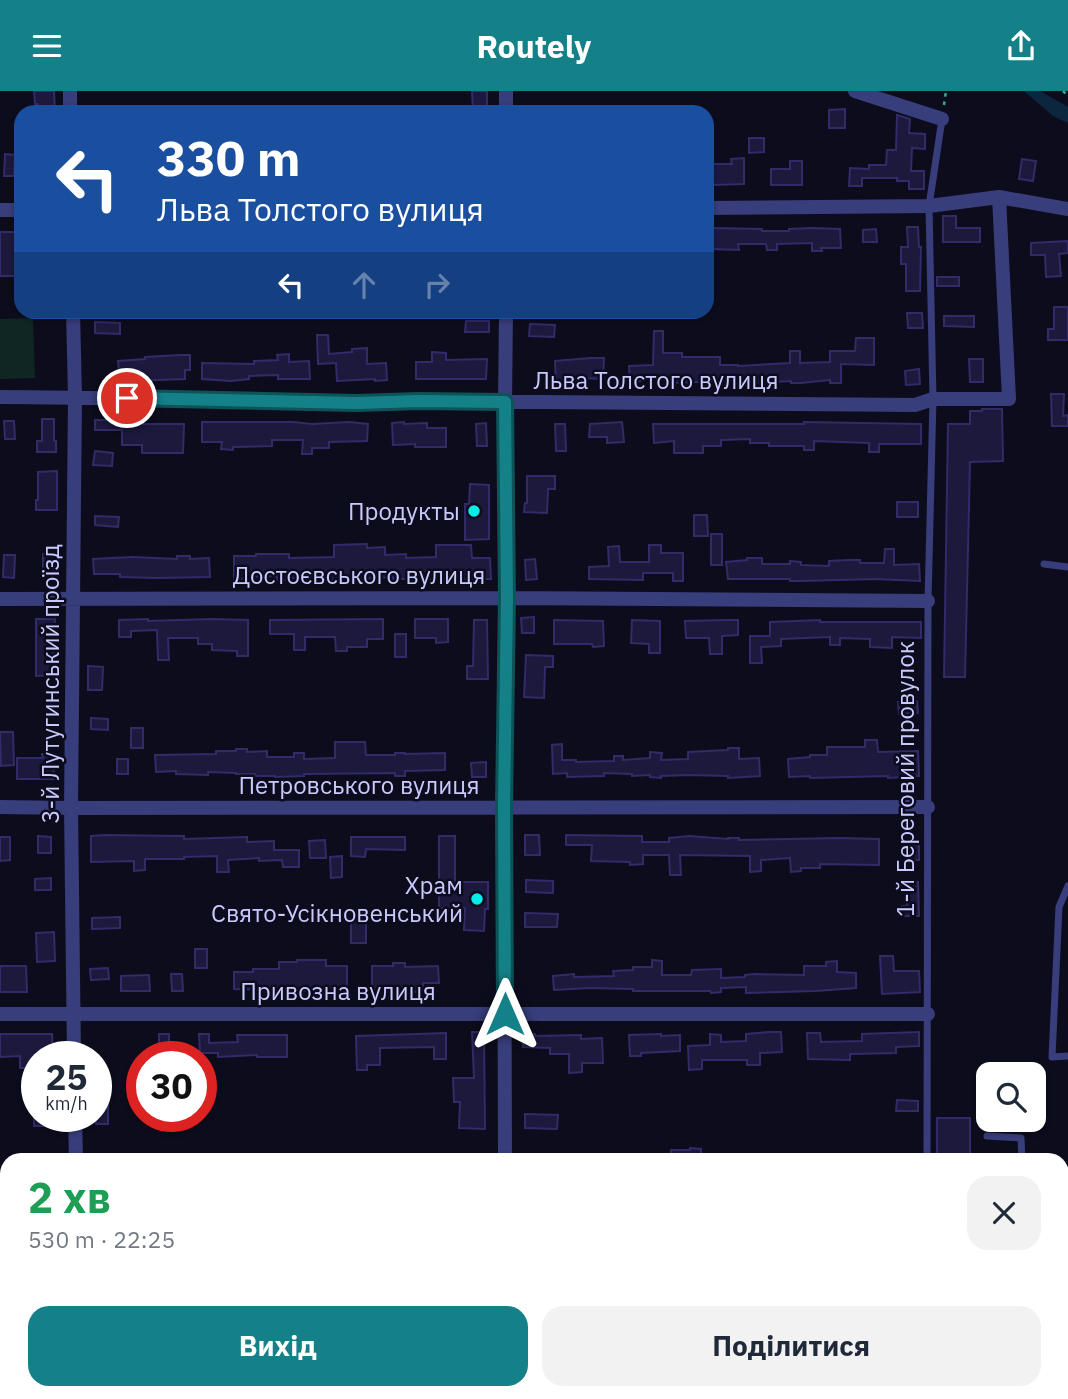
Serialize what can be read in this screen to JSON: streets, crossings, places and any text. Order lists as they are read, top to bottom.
{
  "streets": {
    "street": [
      "Льва Толстого вулиця",
      "Достоєвського вулиця",
      "3-й Лутугинський проїзд",
      "Петровського вулиця",
      "Привозна вулиця"
    ],
    "lane": ["1-й Береговий провулок"]
  },
  "crossings": [
    ["Льва Толстого вулиця", "3-й Лутугинський проїзд"],
    ["Льва Толстого вулиця", "1-й Береговий провулок"],
    ["Достоєвського вулиця", "3-й Лутугинський проїзд"],
    ["Достоєвського вулиця", "1-й Береговий провулок"],
    ["3-й Лутугинський проїзд", "Петровського вулиця"],
    ["3-й Лутугинський проїзд", "Привозна вулиця"],
    ["1-й Береговий провулок", "Петровського вулиця"],
    ["1-й Береговий провулок", "Привозна вулиця"]
  ],
  "places": ["Продукты", "Храм Свято-Усікновенський"],
  "page": {
    "header": "Routely",
    "turn": ["330 m", "Льва Толстого вулиця"],
    "speed": "25 km/h",
    "limit": "30",
    "heading": ["2 хв", "530 m · 22:25"],
    "buttons": ["Вихід", "Поділитися"]
  }
}
